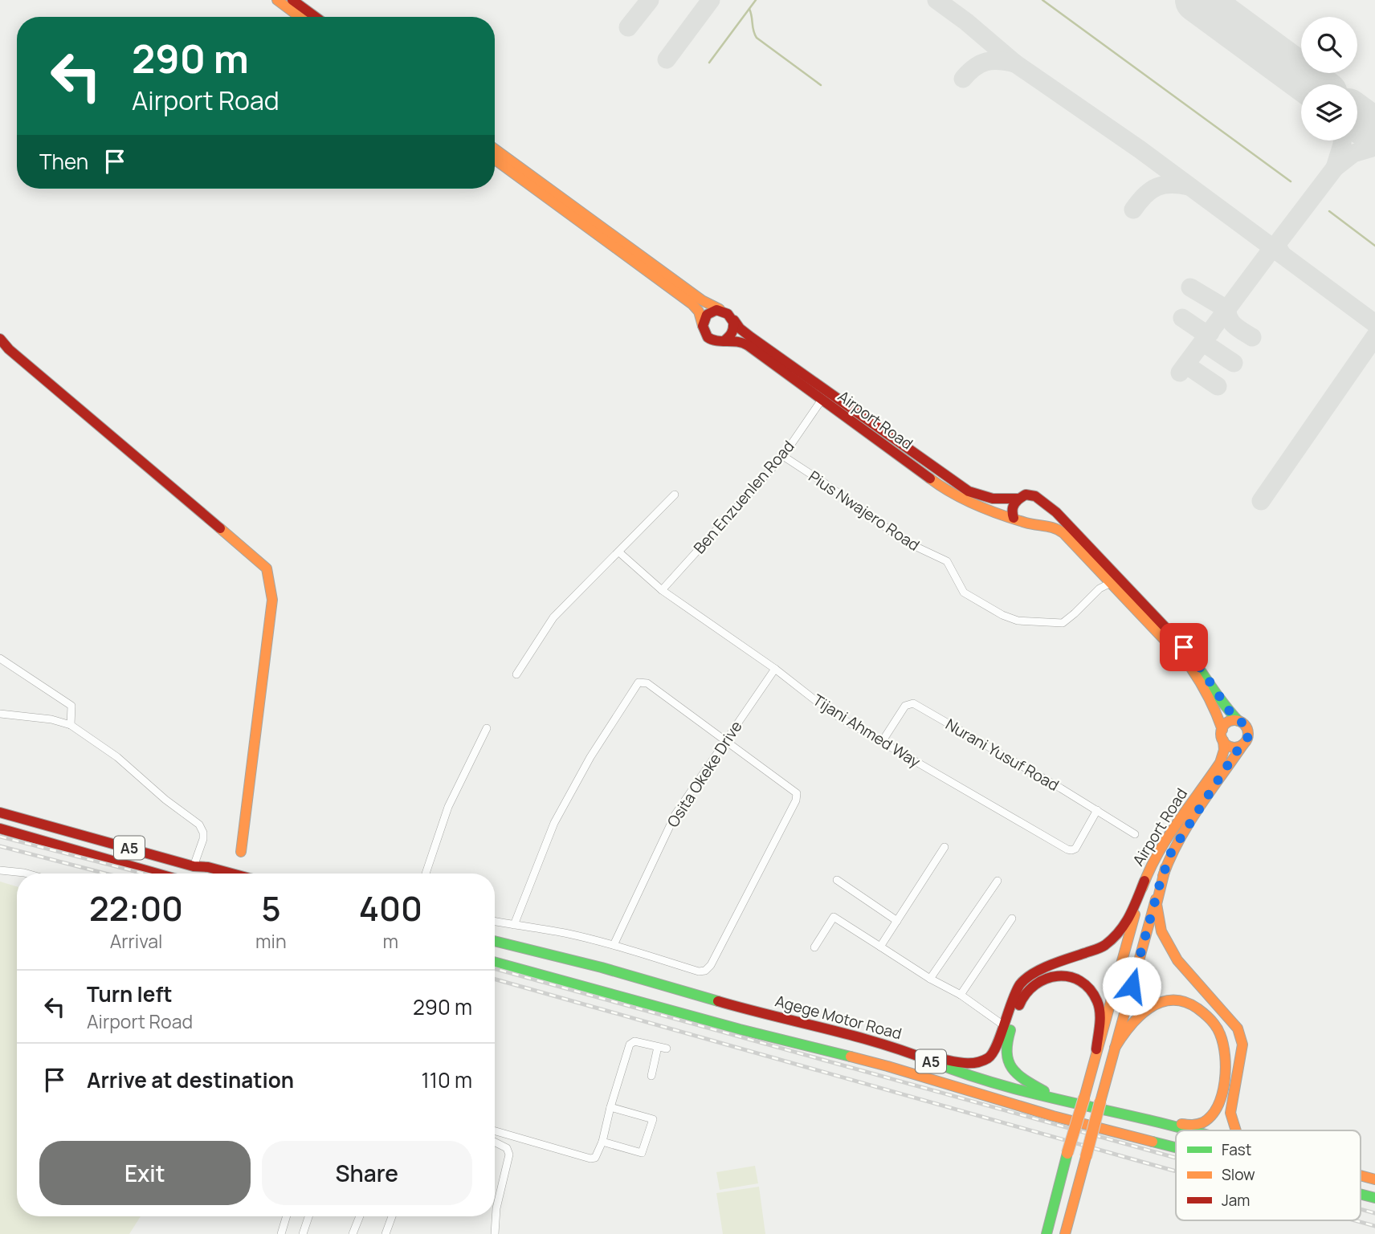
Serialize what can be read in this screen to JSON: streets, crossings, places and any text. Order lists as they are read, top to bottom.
{
  "streets": {
    "main road": ["Airport Road", "A5", "Agege Motor Road"],
    "street": [
      "Ben Enzuenlen Road",
      "Pius Nwajero Road",
      "Tijani Ahmed Way",
      "Nurani Yusuf Road",
      "Osita Okeke Drive"
    ]
  },
  "crossings": [
    ["Airport Road", "Ben Enzuenlen Road"],
    ["Ben Enzuenlen Road", "Pius Nwajero Road"],
    ["Ben Enzuenlen Road", "Tijani Ahmed Way"],
    ["Tijani Ahmed Way", "Nurani Yusuf Road"],
    ["Tijani Ahmed Way", "Osita Okeke Drive"]
  ],
  "legend": ["Fast", "Slow", "Jam"],
  "page": {
    "turn": ["290 m", "Airport Road"],
    "then": "Then",
    "eta": [
      "22:00",
      "Arrival",
      "5",
      "min",
      "400",
      "m"
    ],
    "list": [
      {
        "name": "Turn left",
        "note": "Airport Road",
        "value": "290 m"
      },
      {
        "name": "Arrive at destination",
        "value": "110 m"
      }
    ],
    "buttons": ["Exit", "Share"]
  }
}
